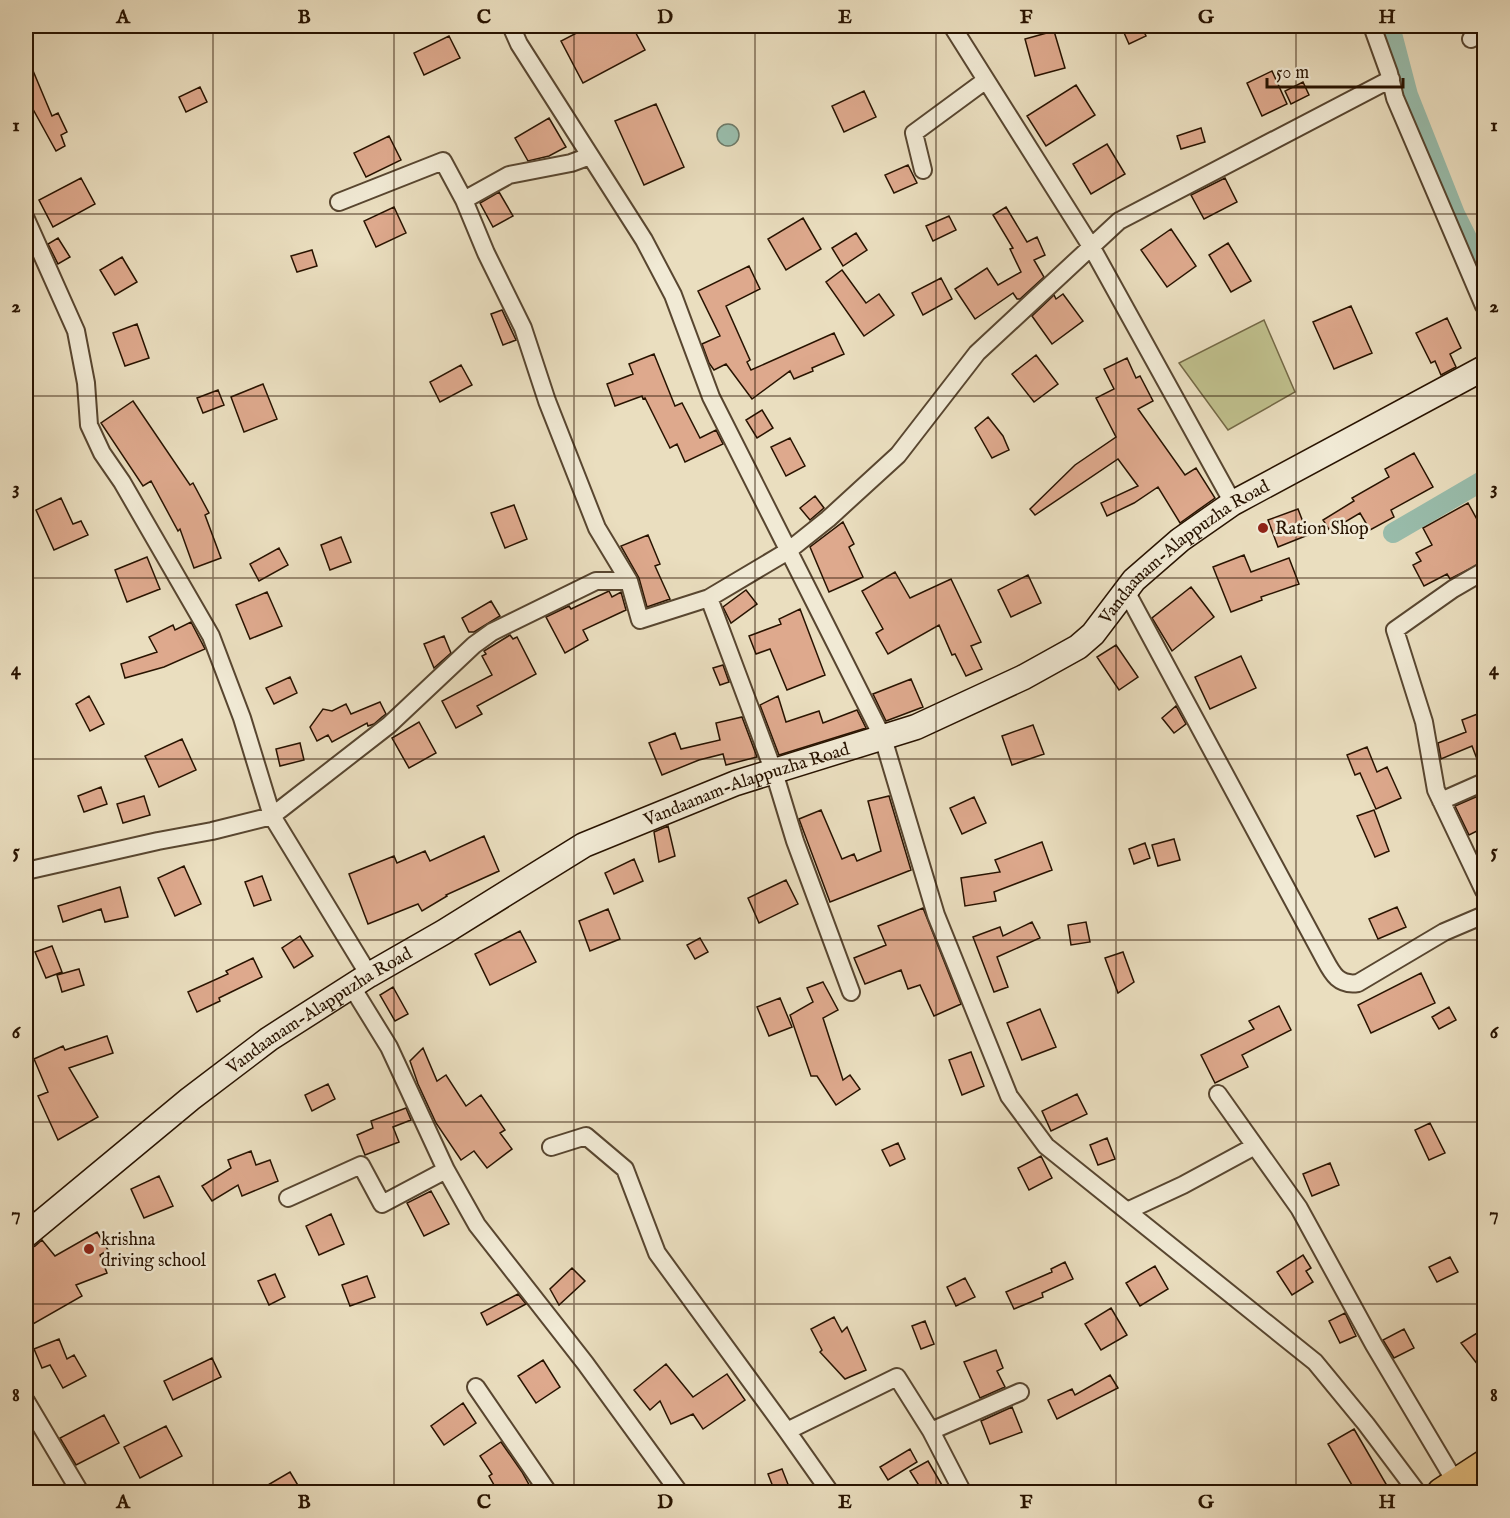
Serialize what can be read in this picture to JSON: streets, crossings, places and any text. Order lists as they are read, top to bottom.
{
  "streets": {
    "main road": ["Vandaanam-Alappuzha Road"]
  },
  "places": ["Ration Shop", "krishna driving school"],
  "scale_bar": "50 m",
  "grid": {
    "columns": [
      "A",
      "B",
      "C",
      "D",
      "E",
      "F",
      "G",
      "H"
    ],
    "rows": [
      "1",
      "2",
      "3",
      "4",
      "5",
      "6",
      "7",
      "8"
    ]
  }
}
